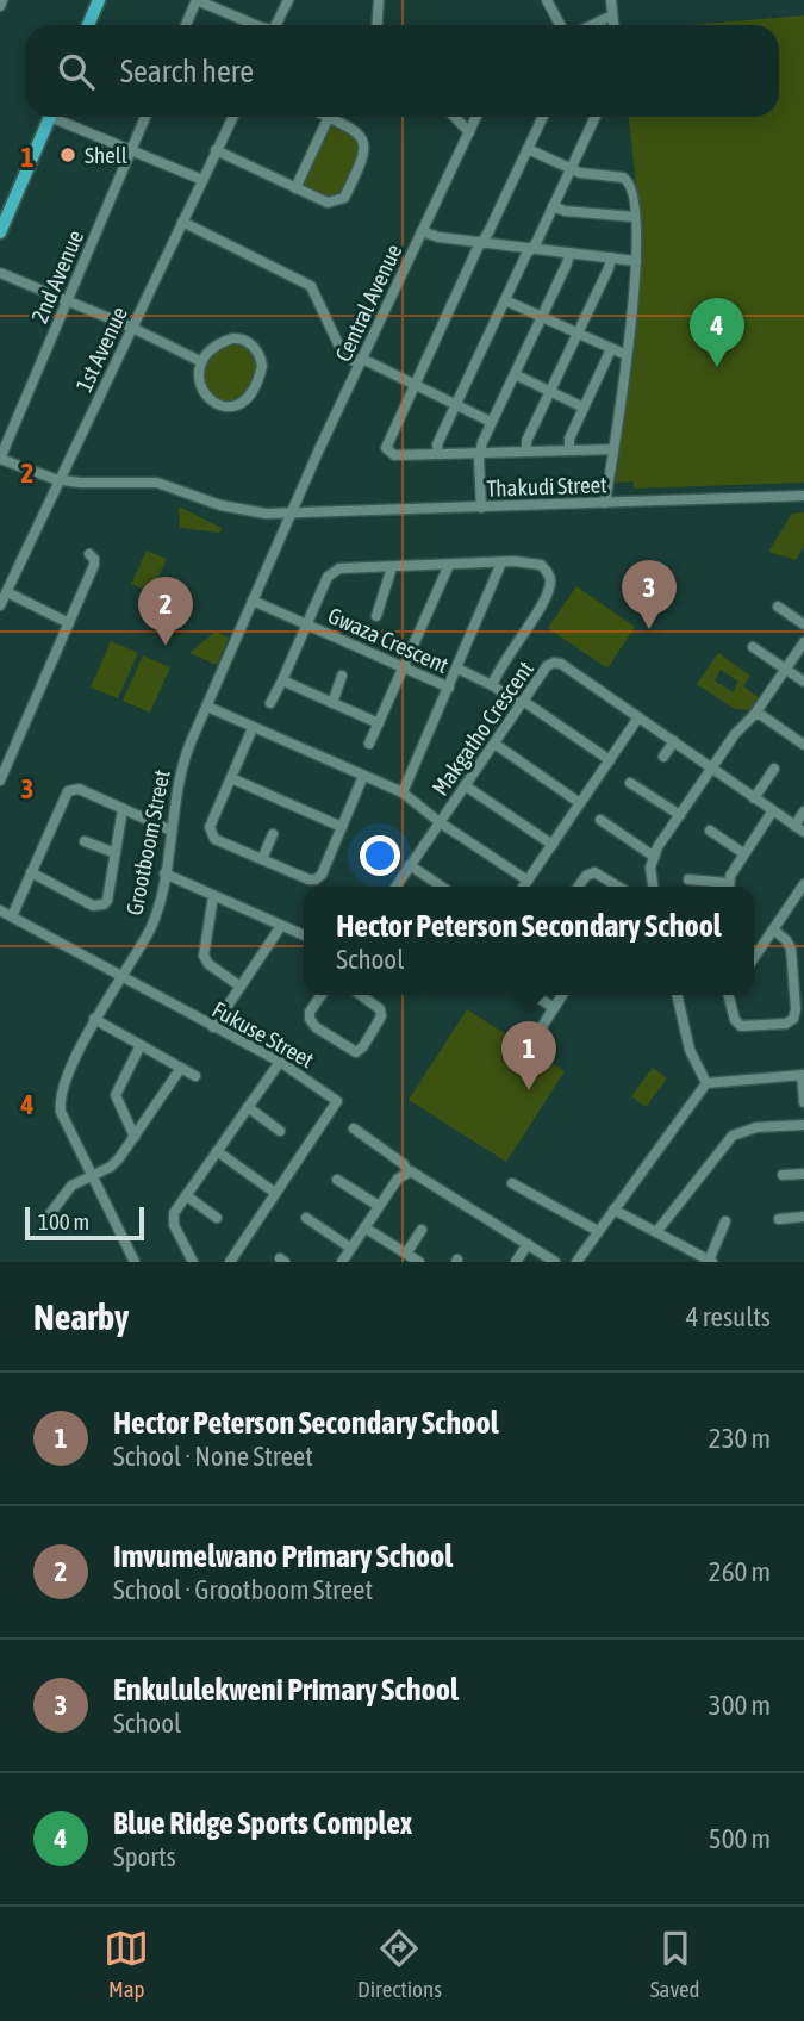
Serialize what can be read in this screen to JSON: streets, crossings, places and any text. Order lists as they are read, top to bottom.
{
  "streets": {
    "street": [
      "2nd Avenue",
      "Central Avenue",
      "1st Avenue",
      "Thakudi Street",
      "Gwaza Crescent",
      "Makgatho Crescent",
      "Grootboom Street",
      "Fukuse Street"
    ]
  },
  "crossings": [
    ["2nd Avenue", "Thakudi Street"],
    ["Central Avenue", "Thakudi Street"],
    ["Central Avenue", "Grootboom Street"],
    ["1st Avenue", "Thakudi Street"],
    ["Thakudi Street", "Grootboom Street"],
    ["Gwaza Crescent", "Grootboom Street"],
    ["Grootboom Street", "Fukuse Street"]
  ],
  "places": ["Shell"],
  "scale_bar": "100 m",
  "page": {
    "search": "Search here",
    "pins": [
      "4",
      "3",
      "2",
      "1"
    ],
    "popup": ["Hector Peterson Secondary School", "School"],
    "scale": "100 m",
    "heading": ["Nearby", "4 results"],
    "list": [
      {
        "mark": "1",
        "name": "Hector Peterson Secondary School",
        "note": "School · None Street",
        "value": "230 m"
      },
      {
        "mark": "2",
        "name": "Imvumelwano Primary School",
        "note": "School · Grootboom Street",
        "value": "260 m"
      },
      {
        "mark": "3",
        "name": "Enkululekweni Primary School",
        "note": "School",
        "value": "300 m"
      },
      {
        "mark": "4",
        "name": "Blue Ridge Sports Complex",
        "note": "Sports",
        "value": "500 m"
      }
    ],
    "nav": ["Map", "Directions", "Saved"]
  },
  "grid": {
    "rows": [
      "1",
      "2",
      "3",
      "4"
    ]
  }
}
